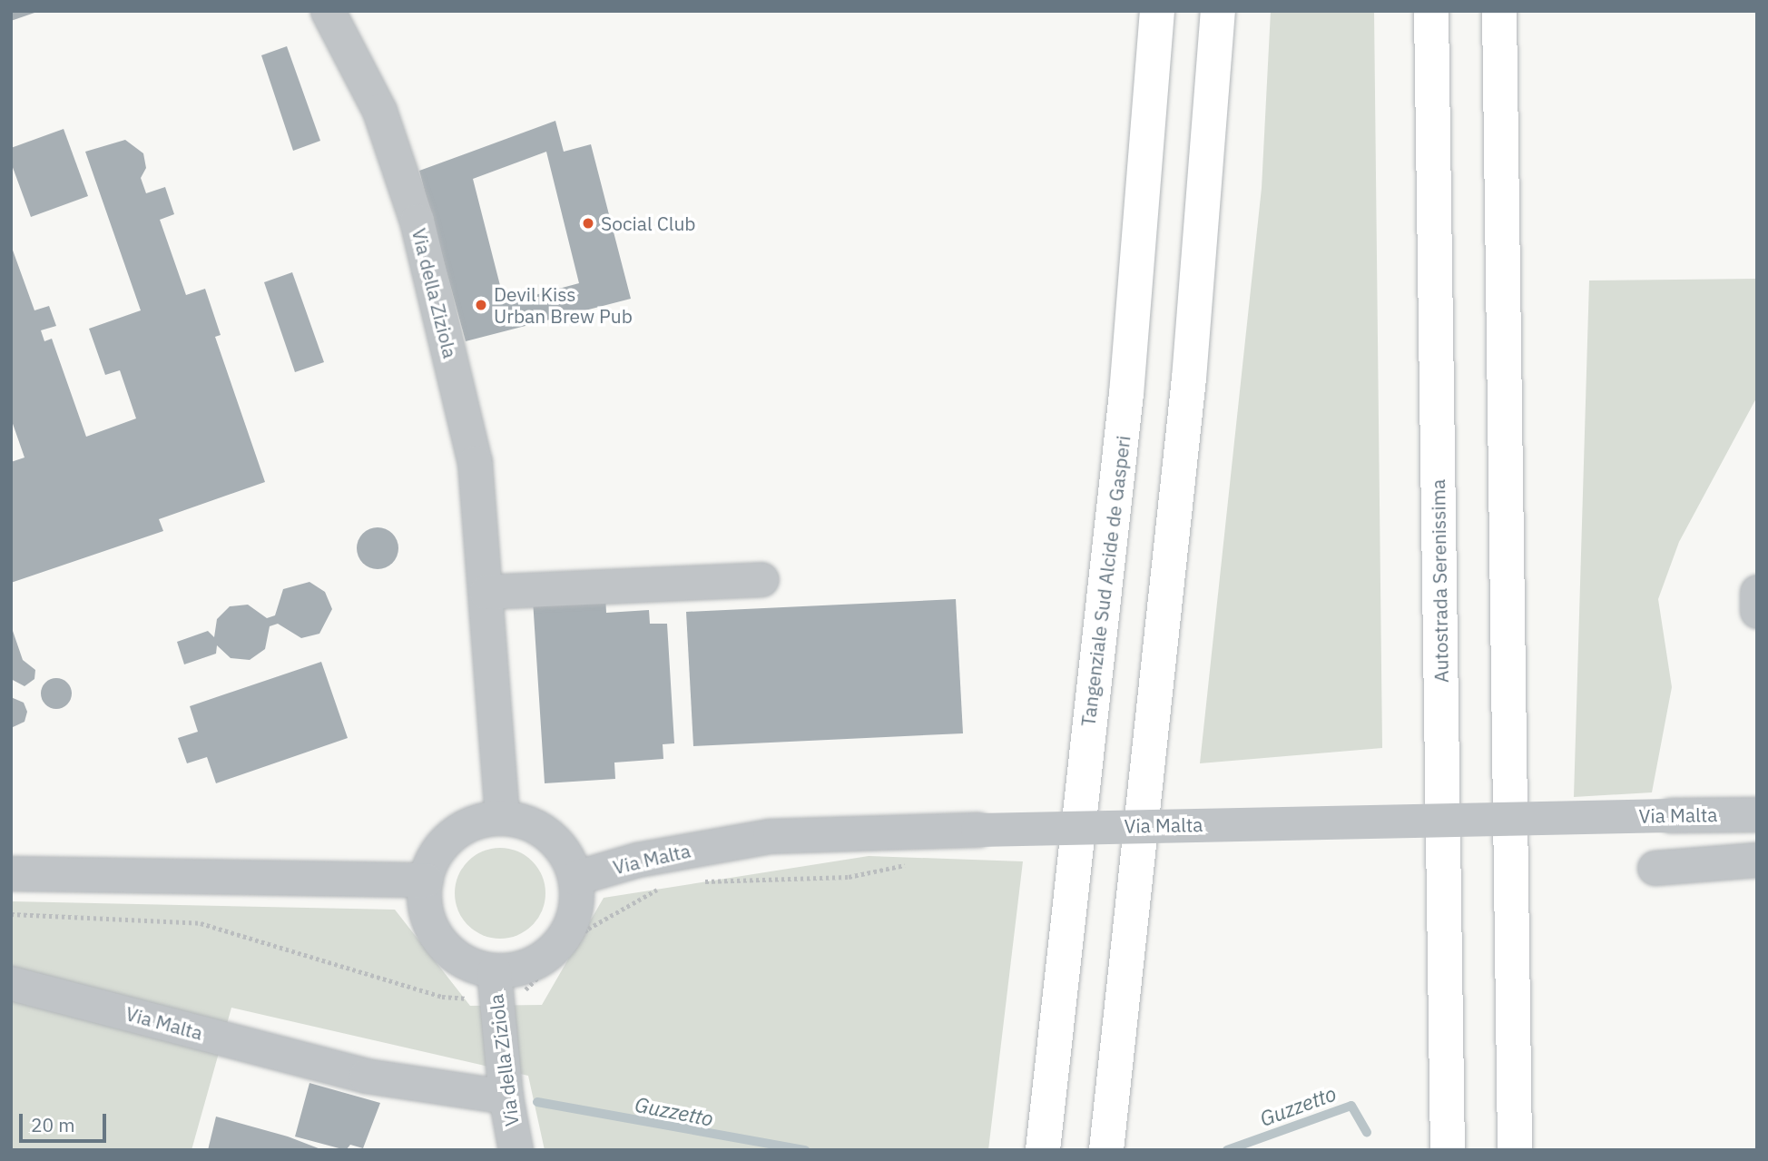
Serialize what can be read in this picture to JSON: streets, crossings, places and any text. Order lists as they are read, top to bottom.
{
  "streets": {
    "highway": ["Tangenziale Sud Alcide de Gasperi", "Autostrada Serenissima"],
    "street": ["Via della Ziziola", "Via Malta"]
  },
  "crossings": [
    ["Via della Ziziola", "Via Malta"]
  ],
  "water": ["Guzzetto"],
  "places": ["Social Club", "Devil Kiss Urban Brew Pub"],
  "scale_bar": "20 m"
}
